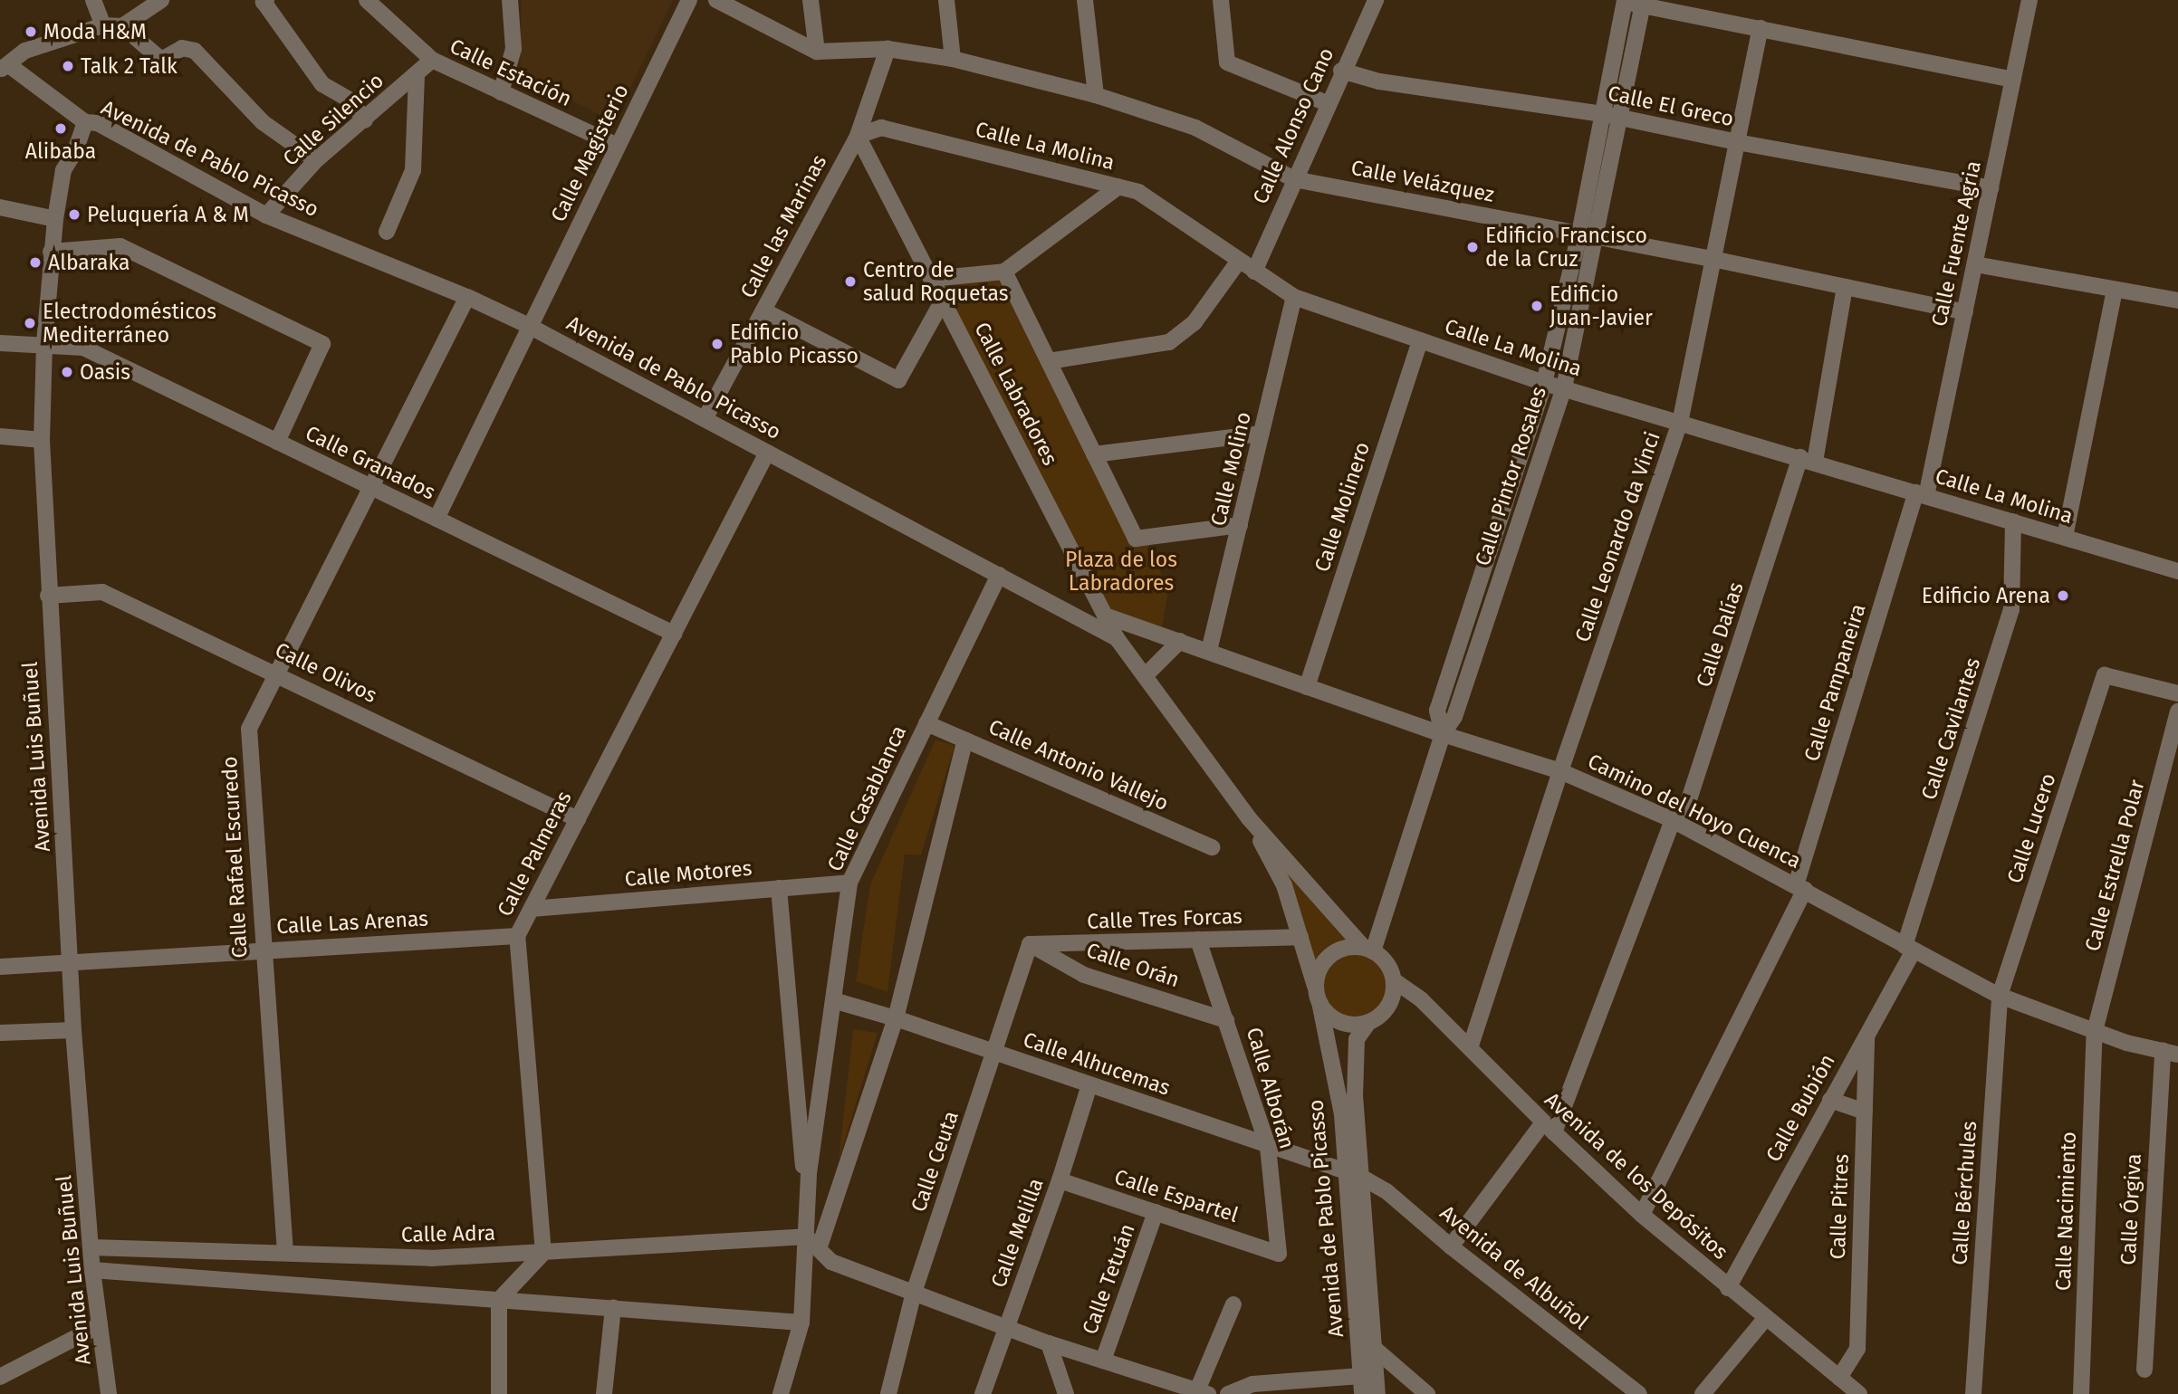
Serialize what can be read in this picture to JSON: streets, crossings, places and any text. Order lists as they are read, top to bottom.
{
  "streets": {
    "street": [
      "Calle Estación",
      "Calle El Greco",
      "Calle Silencio",
      "Calle Alonso Cano",
      "Calle La Molina",
      "Calle Magisterio",
      "Avenida de Pablo Picasso",
      "Calle Velázquez",
      "Calle las Marinas",
      "Calle Fuente Agria",
      "Calle Labradores",
      "Calle Granados",
      "Calle Molino",
      "Calle Pintor Rosales",
      "Calle Molinero",
      "Calle Leonardo da Vinci",
      "Calle Dalías",
      "Calle Olivos",
      "Calle Pampaneira",
      "Calle Cavilantes",
      "Avenida Luis Buñuel",
      "Calle Antonio Vallejo",
      "Calle Casablanca",
      "Camino del Hoyo Cuenca",
      "Calle Lucero",
      "Calle Palmeras",
      "Calle Rafael Escuredo",
      "Calle Estrella Polar",
      "Calle Motores",
      "Calle Tres Forcas",
      "Calle Las Arenas",
      "Calle Orán",
      "Calle Alhucemas",
      "Calle Alborán",
      "Calle Bubión",
      "Calle Ceuta",
      "Avenida de los Depósitos",
      "Calle Bérchules",
      "Calle Espartel",
      "Calle Pitres",
      "Calle Órgiva",
      "Calle Nacimiento",
      "Calle Melilla",
      "Calle Adra",
      "Avenida de Albuñol",
      "Calle Tetuán"
    ]
  },
  "crossings": [
    ["Calle Estación", "Calle Silencio"],
    ["Calle Estación", "Calle Magisterio"],
    ["Calle El Greco", "Calle Alonso Cano"],
    ["Calle El Greco", "Calle Fuente Agria"],
    ["Calle El Greco", "Calle Pintor Rosales"],
    ["Calle El Greco", "Calle Leonardo da Vinci"],
    ["Calle Silencio", "Avenida de Pablo Picasso"],
    ["Calle Alonso Cano", "Calle La Molina"],
    ["Calle Alonso Cano", "Calle Velázquez"],
    ["Calle La Molina", "Calle las Marinas"],
    ["Calle La Molina", "Calle Fuente Agria"],
    ["Calle La Molina", "Calle Labradores"],
    ["Calle La Molina", "Calle Molino"],
    ["Calle La Molina", "Calle Pintor Rosales"],
    ["Calle La Molina", "Calle Molinero"],
    ["Calle La Molina", "Calle Leonardo da Vinci"],
    ["Calle La Molina", "Calle Dalías"],
    ["Calle La Molina", "Calle Pampaneira"],
    ["Calle La Molina", "Calle Cavilantes"],
    ["Calle Magisterio", "Avenida de Pablo Picasso"],
    ["Calle Magisterio", "Calle Granados"],
    ["Avenida de Pablo Picasso", "Calle las Marinas"],
    ["Avenida de Pablo Picasso", "Calle Labradores"],
    ["Avenida de Pablo Picasso", "Calle Pintor Rosales"],
    ["Avenida de Pablo Picasso", "Avenida Luis Buñuel"],
    ["Avenida de Pablo Picasso", "Calle Casablanca"],
    ["Avenida de Pablo Picasso", "Calle Palmeras"],
    ["Avenida de Pablo Picasso", "Calle Rafael Escuredo"],
    ["Avenida de Pablo Picasso", "Calle Tres Forcas"],
    ["Avenida de Pablo Picasso", "Calle Alhucemas"],
    ["Avenida de Pablo Picasso", "Avenida de los Depósitos"],
    ["Avenida de Pablo Picasso", "Avenida de Albuñol"],
    ["Calle Velázquez", "Calle las Marinas"],
    ["Calle Velázquez", "Calle Fuente Agria"],
    ["Calle Velázquez", "Calle Pintor Rosales"],
    ["Calle Velázquez", "Calle Leonardo da Vinci"],
    ["Calle Velázquez", "Calle Dalías"],
    ["Calle las Marinas", "Calle Labradores"],
    ["Calle Fuente Agria", "Calle Pampaneira"],
    ["Calle Labradores", "Camino del Hoyo Cuenca"],
    ["Calle Granados", "Avenida Luis Buñuel"],
    ["Calle Granados", "Calle Palmeras"],
    ["Calle Granados", "Calle Rafael Escuredo"],
    ["Calle Molino", "Camino del Hoyo Cuenca"],
    ["Calle Pintor Rosales", "Camino del Hoyo Cuenca"],
    ["Calle Pintor Rosales", "Avenida de los Depósitos"],
    ["Calle Molinero", "Camino del Hoyo Cuenca"],
    ["Calle Leonardo da Vinci", "Camino del Hoyo Cuenca"],
    ["Calle Leonardo da Vinci", "Avenida de los Depósitos"],
    ["Calle Dalías", "Camino del Hoyo Cuenca"],
    ["Calle Dalías", "Avenida de los Depósitos"],
    ["Calle Dalías", "Avenida de Albuñol"],
    ["Calle Olivos", "Avenida Luis Buñuel"],
    ["Calle Olivos", "Calle Palmeras"],
    ["Calle Olivos", "Calle Rafael Escuredo"],
    ["Calle Pampaneira", "Camino del Hoyo Cuenca"],
    ["Calle Pampaneira", "Avenida de los Depósitos"],
    ["Calle Cavilantes", "Camino del Hoyo Cuenca"],
    ["Calle Cavilantes", "Calle Bubión"],
    ["Avenida Luis Buñuel", "Calle Las Arenas"],
    ["Avenida Luis Buñuel", "Calle Adra"],
    ["Calle Antonio Vallejo", "Calle Casablanca"],
    ["Calle Casablanca", "Calle Motores"],
    ["Calle Casablanca", "Calle Alhucemas"],
    ["Calle Casablanca", "Calle Adra"],
    ["Camino del Hoyo Cuenca", "Calle Lucero"],
    ["Camino del Hoyo Cuenca", "Calle Estrella Polar"],
    ["Camino del Hoyo Cuenca", "Calle Bubión"],
    ["Camino del Hoyo Cuenca", "Calle Bérchules"],
    ["Camino del Hoyo Cuenca", "Calle Órgiva"],
    ["Camino del Hoyo Cuenca", "Calle Nacimiento"],
    ["Calle Lucero", "Calle Bérchules"],
    ["Calle Palmeras", "Calle Motores"],
    ["Calle Palmeras", "Calle Las Arenas"],
    ["Calle Palmeras", "Calle Adra"],
    ["Calle Rafael Escuredo", "Calle Las Arenas"],
    ["Calle Rafael Escuredo", "Calle Adra"],
    ["Calle Estrella Polar", "Calle Nacimiento"],
    ["Calle Tres Forcas", "Calle Orán"],
    ["Calle Tres Forcas", "Calle Alborán"],
    ["Calle Tres Forcas", "Calle Ceuta"],
    ["Calle Orán", "Calle Alborán"],
    ["Calle Orán", "Calle Ceuta"],
    ["Calle Alhucemas", "Calle Alborán"],
    ["Calle Alhucemas", "Calle Ceuta"],
    ["Calle Alhucemas", "Calle Melilla"],
    ["Calle Alhucemas", "Avenida de Albuñol"],
    ["Calle Alborán", "Calle Espartel"],
    ["Calle Bubión", "Avenida de los Depósitos"],
    ["Calle Bubión", "Calle Pitres"],
    ["Avenida de los Depósitos", "Calle Pitres"],
    ["Calle Espartel", "Calle Melilla"],
    ["Calle Espartel", "Calle Tetuán"]
  ],
  "parks": ["Plaza de los Labradores"],
  "places": [
    "Moda H&M",
    "Talk 2 Talk",
    "Alibaba",
    "Peluquería A & M",
    "Edificio Francisco de la Cruz",
    "Albaraka",
    "Centro de salud Roquetas",
    "Edificio Juan-Javier",
    "Electrodomésticos Mediterráneo",
    "Edificio Pablo Picasso",
    "Oasis",
    "Edificio Arena"
  ]
}
